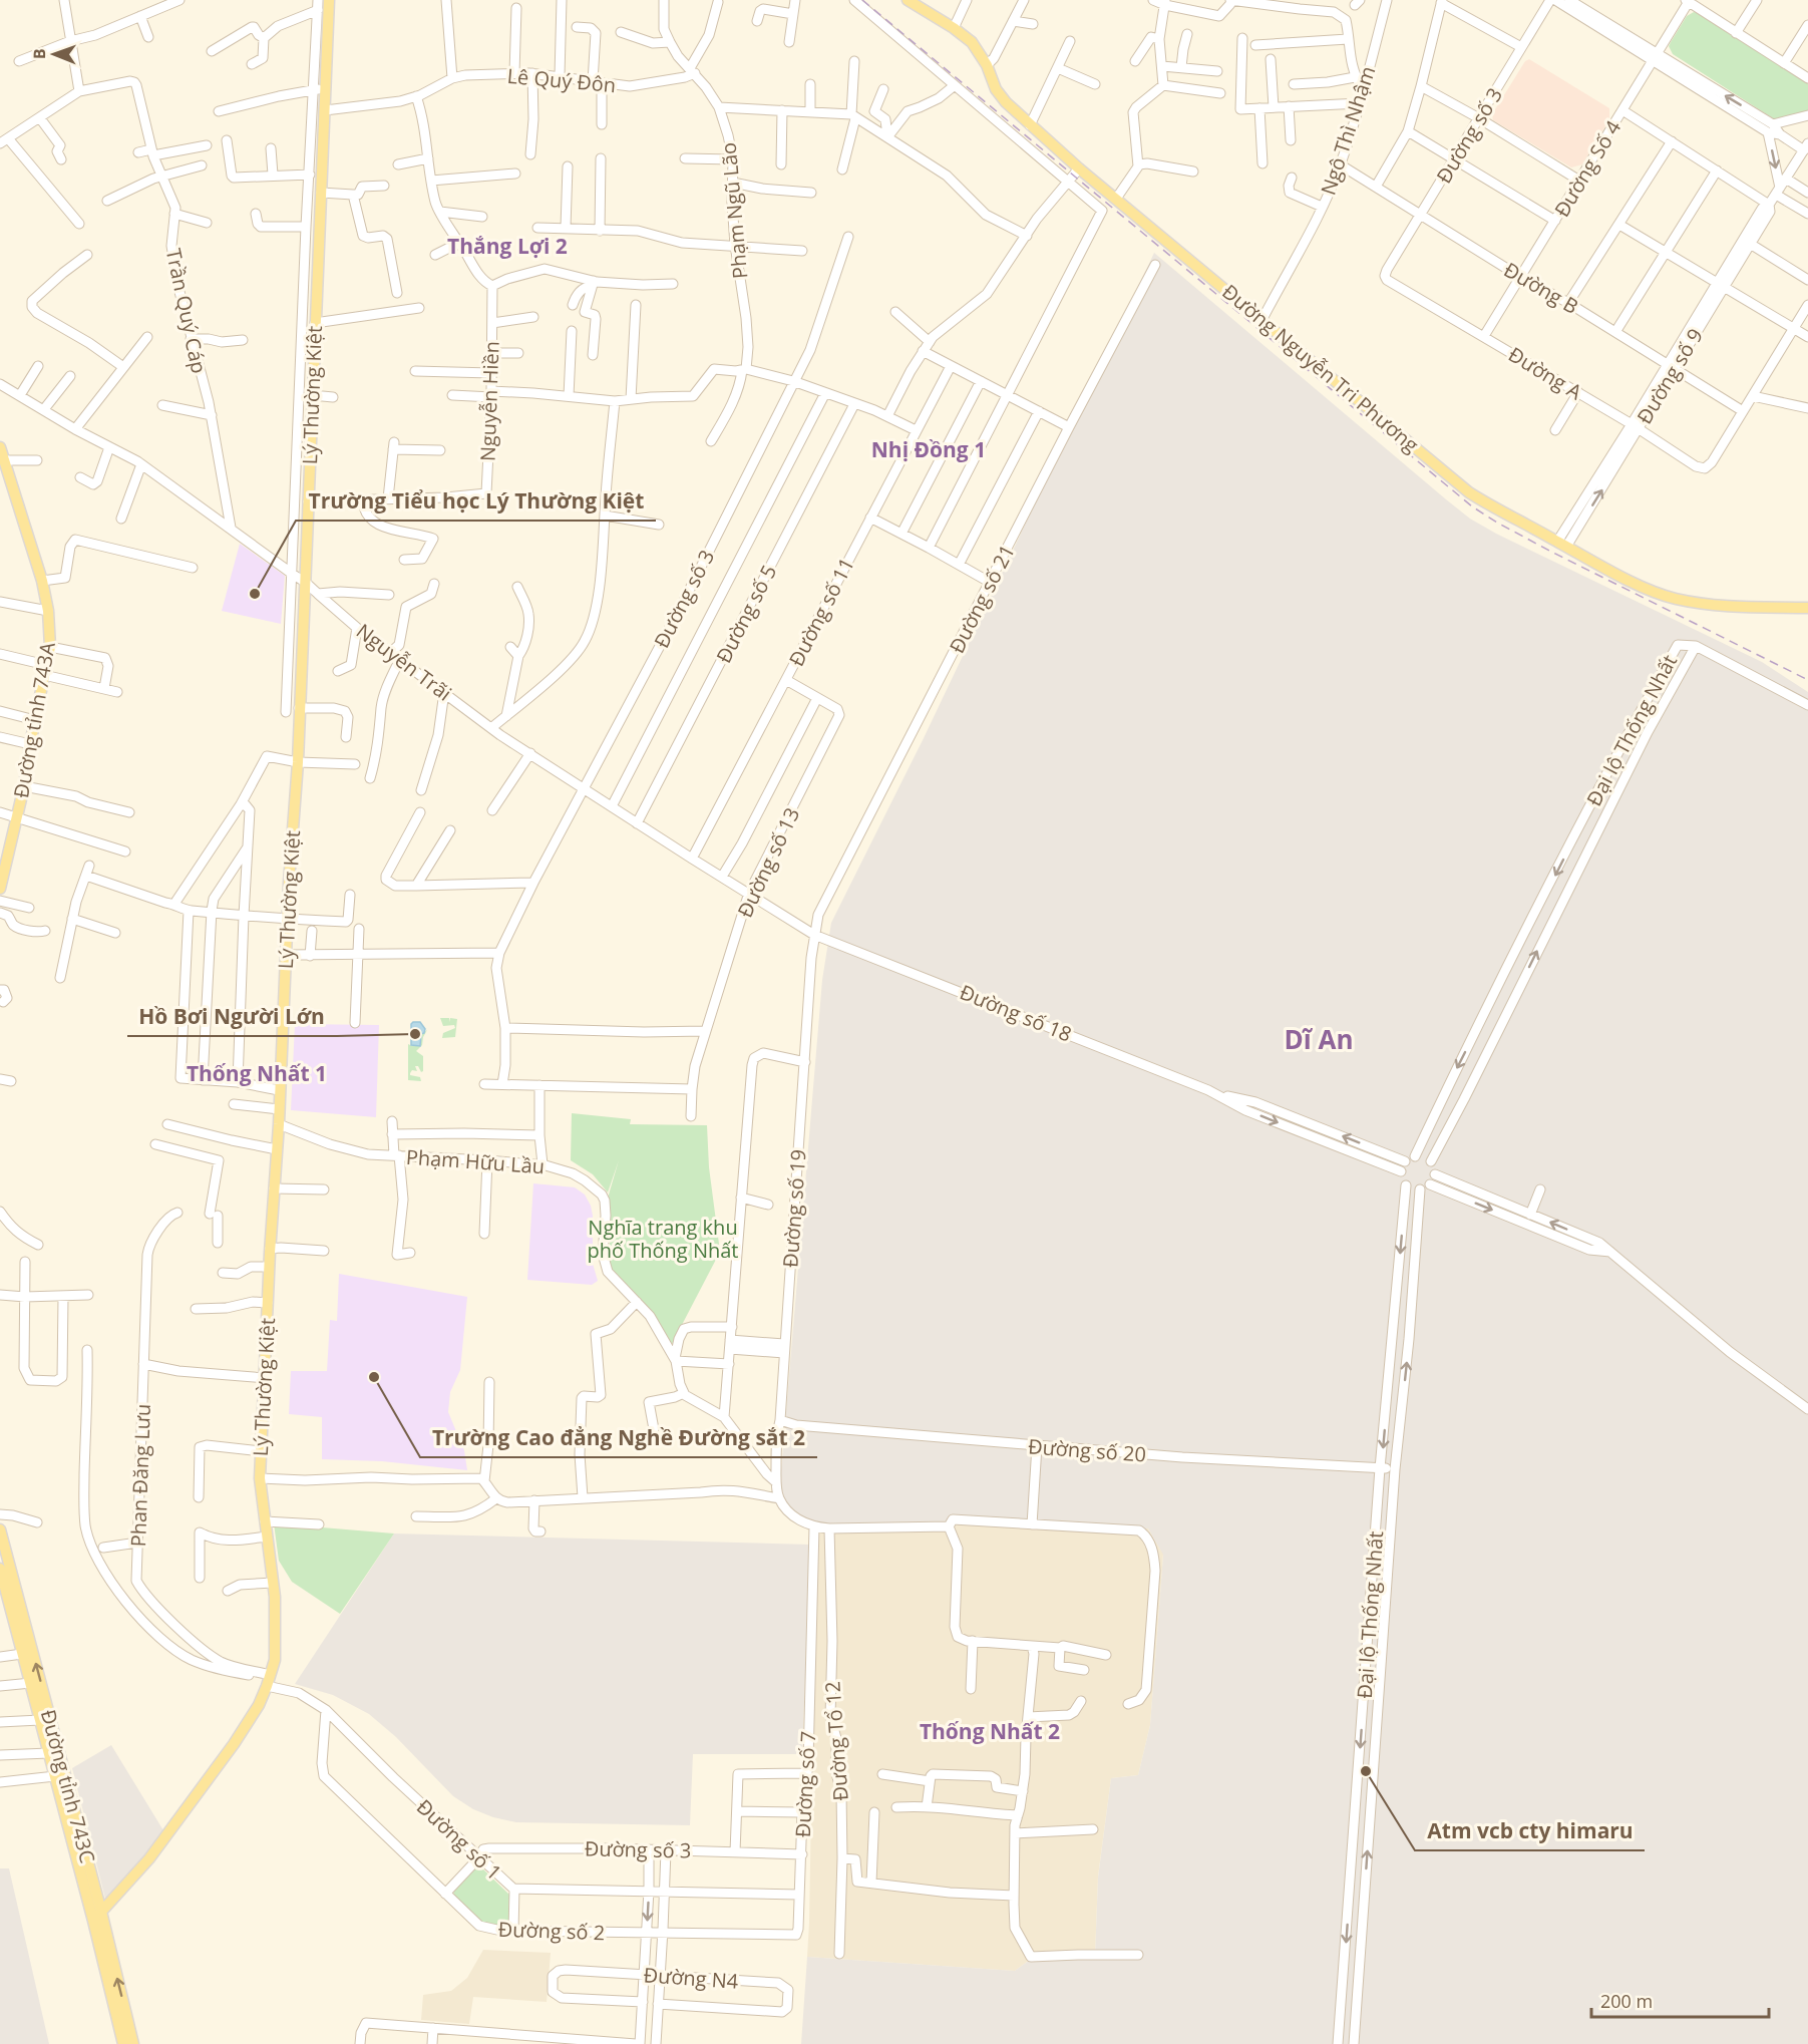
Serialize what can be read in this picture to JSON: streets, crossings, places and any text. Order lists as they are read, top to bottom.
{
  "streets": {
    "main road": [
      "Đường Nguyễn Tri Phương",
      "Lý Thường Kiệt",
      "Đường tỉnh 743A",
      "Đường tỉnh 743C"
    ],
    "street": [
      "Lê Quý Đôn",
      "Ngô Thì Nhậm",
      "Đường số 3",
      "Đường Số 4",
      "Phạm Ngũ Lão",
      "Đường B",
      "Trần Quý Cáp",
      "Đường A",
      "Đường số 9",
      "Nguyễn Hiền",
      "Đường số 21",
      "Đường số 11",
      "Đường số 5",
      "Nguyễn Trãi",
      "Đại lộ Thống Nhất",
      "Đường số 13",
      "Đường số 18",
      "Phạm Hữu Lầu",
      "Đường số 19",
      "Đường số 20",
      "Phan Đăng Lưu",
      "Đường Tổ 12",
      "Đường số 7",
      "Đường số 1",
      "Đường số 2",
      "Đường N4"
    ]
  },
  "crossings": [
    ["Lê Quý Đôn", "Phạm Ngũ Lão"],
    ["Lê Quý Đôn", "Lý Thường Kiệt"],
    ["Ngô Thì Nhậm", "Đường B"],
    ["Ngô Thì Nhậm", "Đường Nguyễn Tri Phương"],
    ["Đường số 3", "Đường B"],
    ["Đường số 3", "Đường A"],
    ["Đường số 3", "Nguyễn Trãi"],
    ["Đường số 3", "Đường số 7"],
    ["Đường số 3", "Đường số 1"],
    ["Đường Số 4", "Đường B"],
    ["Đường Số 4", "Đường A"],
    ["Đường B", "Đường A"],
    ["Đường B", "Đường số 9"],
    ["Trần Quý Cáp", "Nguyễn Trãi"],
    ["Đường Nguyễn Tri Phương", "Đường số 9"],
    ["Đường A", "Đường số 9"],
    ["Lý Thường Kiệt", "Nguyễn Hiền"],
    ["Lý Thường Kiệt", "Nguyễn Trãi"],
    ["Lý Thường Kiệt", "Phạm Hữu Lầu"],
    ["Lý Thường Kiệt", "Phan Đăng Lưu"],
    ["Lý Thường Kiệt", "Đường tỉnh 743C"],
    ["Lý Thường Kiệt", "Đường số 1"],
    ["Đường số 21", "Nguyễn Trãi"],
    ["Đường số 21", "Đường số 18"],
    ["Đường số 21", "Đường số 19"],
    ["Đường số 11", "Nguyễn Trãi"],
    ["Đường số 11", "Đường số 13"],
    ["Đường số 5", "Nguyễn Trãi"],
    ["Nguyễn Trãi", "Đường số 13"],
    ["Nguyễn Trãi", "Đường số 18"],
    ["Nguyễn Trãi", "Đường số 19"],
    ["Đại lộ Thống Nhất", "Đường số 18"],
    ["Đại lộ Thống Nhất", "Đường số 20"],
    ["Đường số 18", "Đường số 19"],
    ["Đường số 19", "Đường số 20"],
    ["Phan Đăng Lưu", "Đường số 1"],
    ["Đường số 7", "Đường số 1"],
    ["Đường số 7", "Đường số 2"],
    ["Đường số 1", "Đường số 2"]
  ],
  "districts": [
    "Thắng Lợi 2",
    "Nhị Đồng 1",
    "Dĩ An",
    "Thống Nhất 1",
    "Thống Nhất 2"
  ],
  "parks": ["Nghĩa trang khu phố Thống Nhất"],
  "places": [
    "Trường Tiểu học Lý Thường Kiệt",
    "Hồ Bơi Người Lớn",
    "Trường Cao đẳng Nghề Đường sắt 2",
    "Atm vcb cty himaru"
  ],
  "scale_bar": "200 m",
  "north": "left"
}
